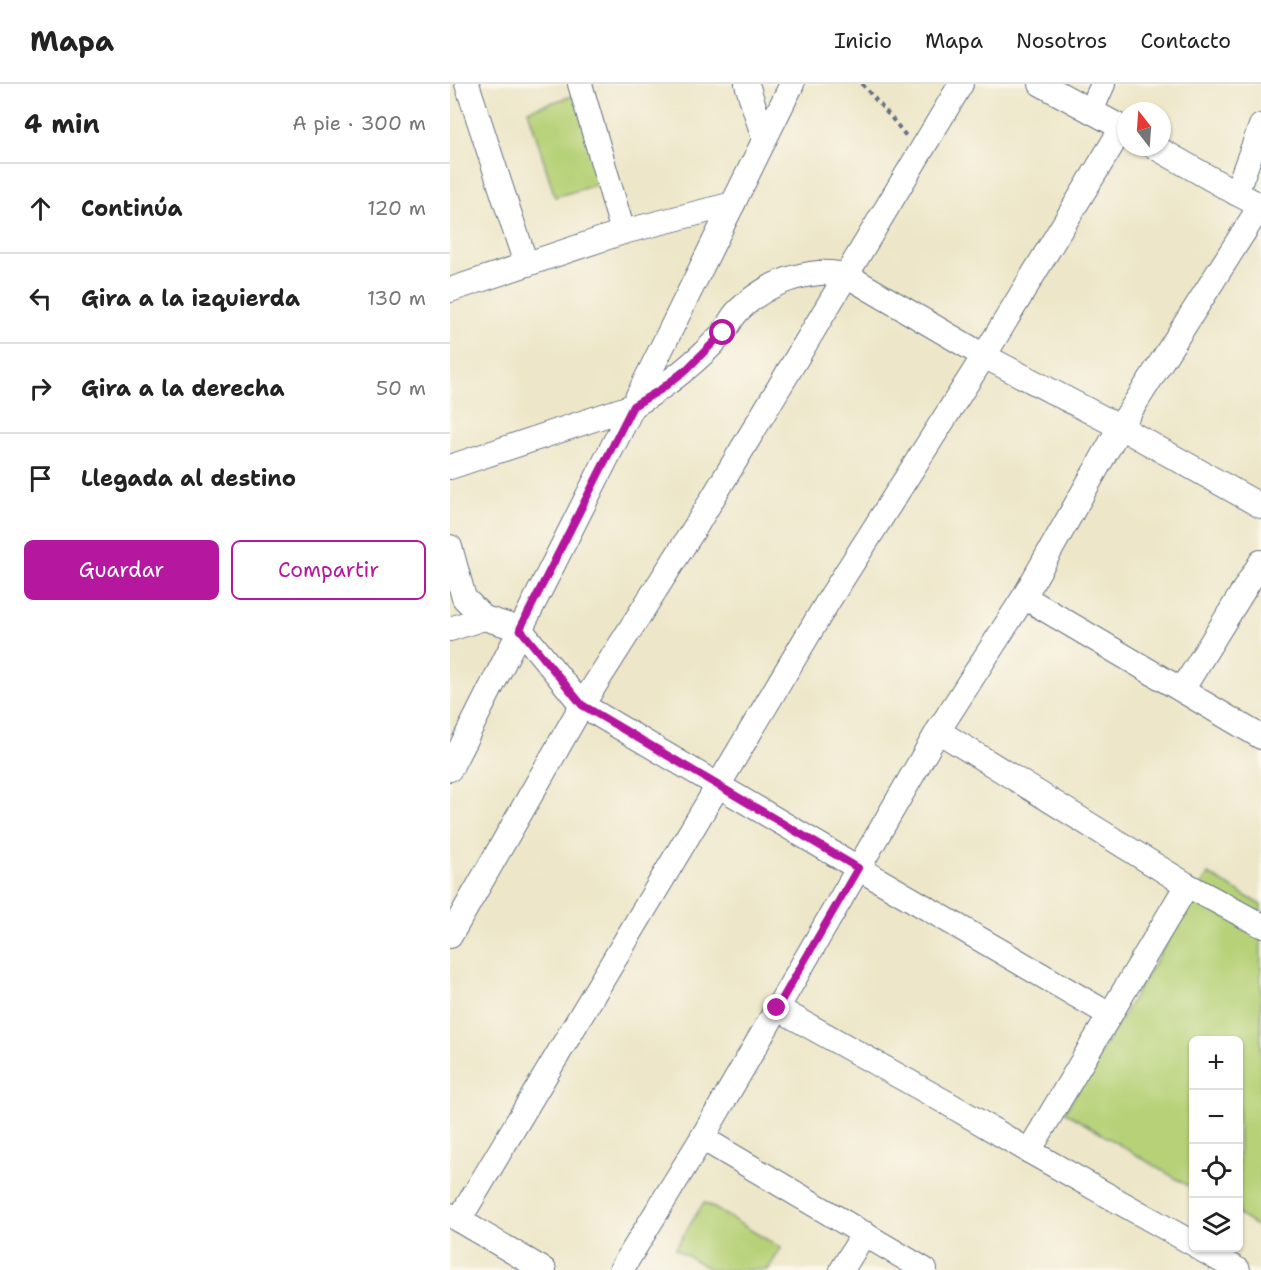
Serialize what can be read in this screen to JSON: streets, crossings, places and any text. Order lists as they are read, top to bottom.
{
  "north": "top",
  "page": {
    "header": "Mapa",
    "nav": [
      "Inicio",
      "Mapa",
      "Nosotros",
      "Contacto"
    ],
    "heading": ["4 min", "A pie · 300 m"],
    "list": [
      ["Continúa", "120 m"],
      ["Gira a la izquierda", "130 m"],
      ["Gira a la derecha", "50 m"],
      "Llegada al destino"
    ],
    "buttons": ["Guardar", "Compartir"],
    "map_buttons": ["+", "−"]
  }
}
